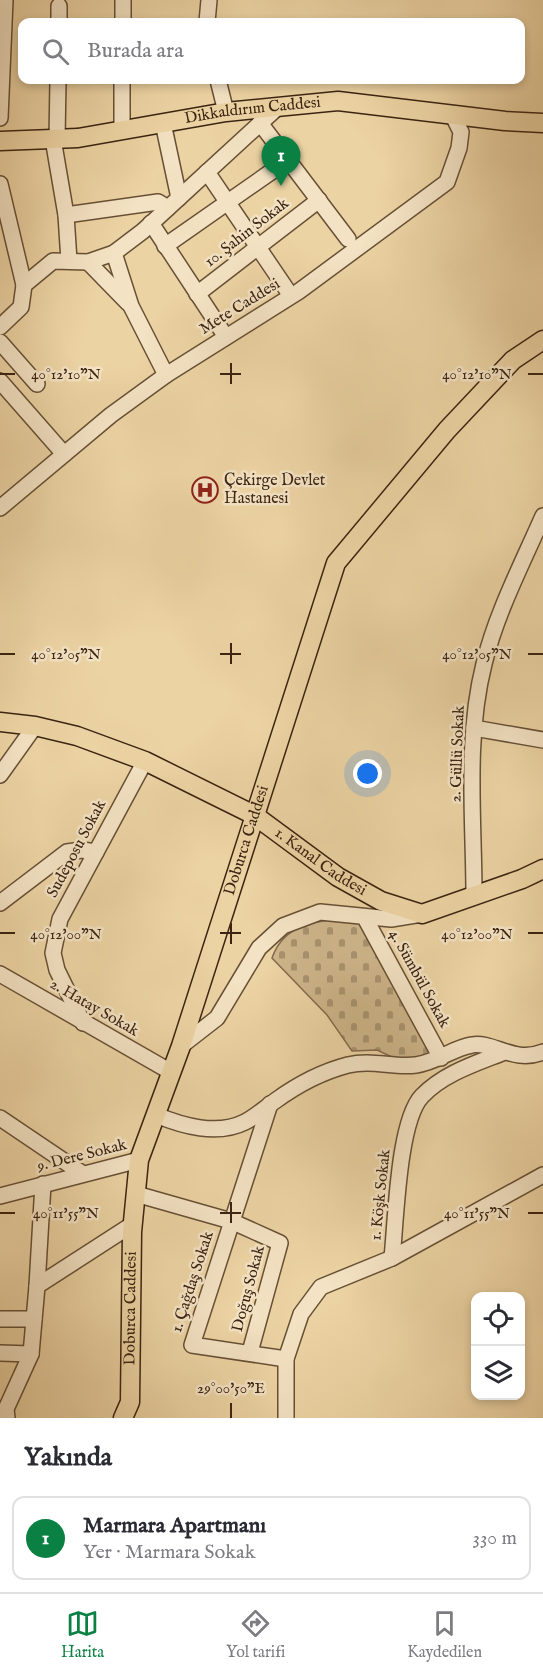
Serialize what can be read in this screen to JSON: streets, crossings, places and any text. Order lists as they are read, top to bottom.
{
  "streets": {
    "main road": ["Dikkaldırım Caddesi", "Doburca Caddesi", "1. Kanal Caddesi"],
    "street": [
      "10. Şahin Sokak",
      "Mete Caddesi",
      "2. Güllü Sokak",
      "Sudeposu Sokak",
      "4. Sümbül Sokak",
      "2. Hatay Sokak",
      "9. Dere Sokak",
      "1. Köşk Sokak",
      "1. Çağdaş Sokak",
      "Doğuş Sokak"
    ]
  },
  "crossings": [
    ["Dikkaldırım Caddesi", "Mete Caddesi"],
    ["Doburca Caddesi", "1. Kanal Caddesi"],
    ["Doburca Caddesi", "2. Hatay Sokak"],
    ["Doburca Caddesi", "9. Dere Sokak"],
    ["Doburca Caddesi", "Doğuş Sokak"],
    ["Sudeposu Sokak", "1. Kanal Caddesi"],
    ["Sudeposu Sokak", "2. Hatay Sokak"],
    ["1. Çağdaş Sokak", "Doğuş Sokak"]
  ],
  "places": {
    "hospital": ["Çekirge Devlet Hastanesi"]
  },
  "page": {
    "search": "Burada ara",
    "pins": "1",
    "heading": "Yakında",
    "list": [
      {
        "mark": "1",
        "name": "Marmara Apartmanı",
        "note": "Yer · Marmara Sokak",
        "value": "330 m"
      }
    ],
    "nav": ["Harita", "Yol tarifi", "Kaydedilen"]
  },
  "coordinates": [
    "40°12'10\"N",
    "40°12'05\"N",
    "40°12'00\"N",
    "40°11'55\"N",
    "29°00'50\"E"
  ]
}
